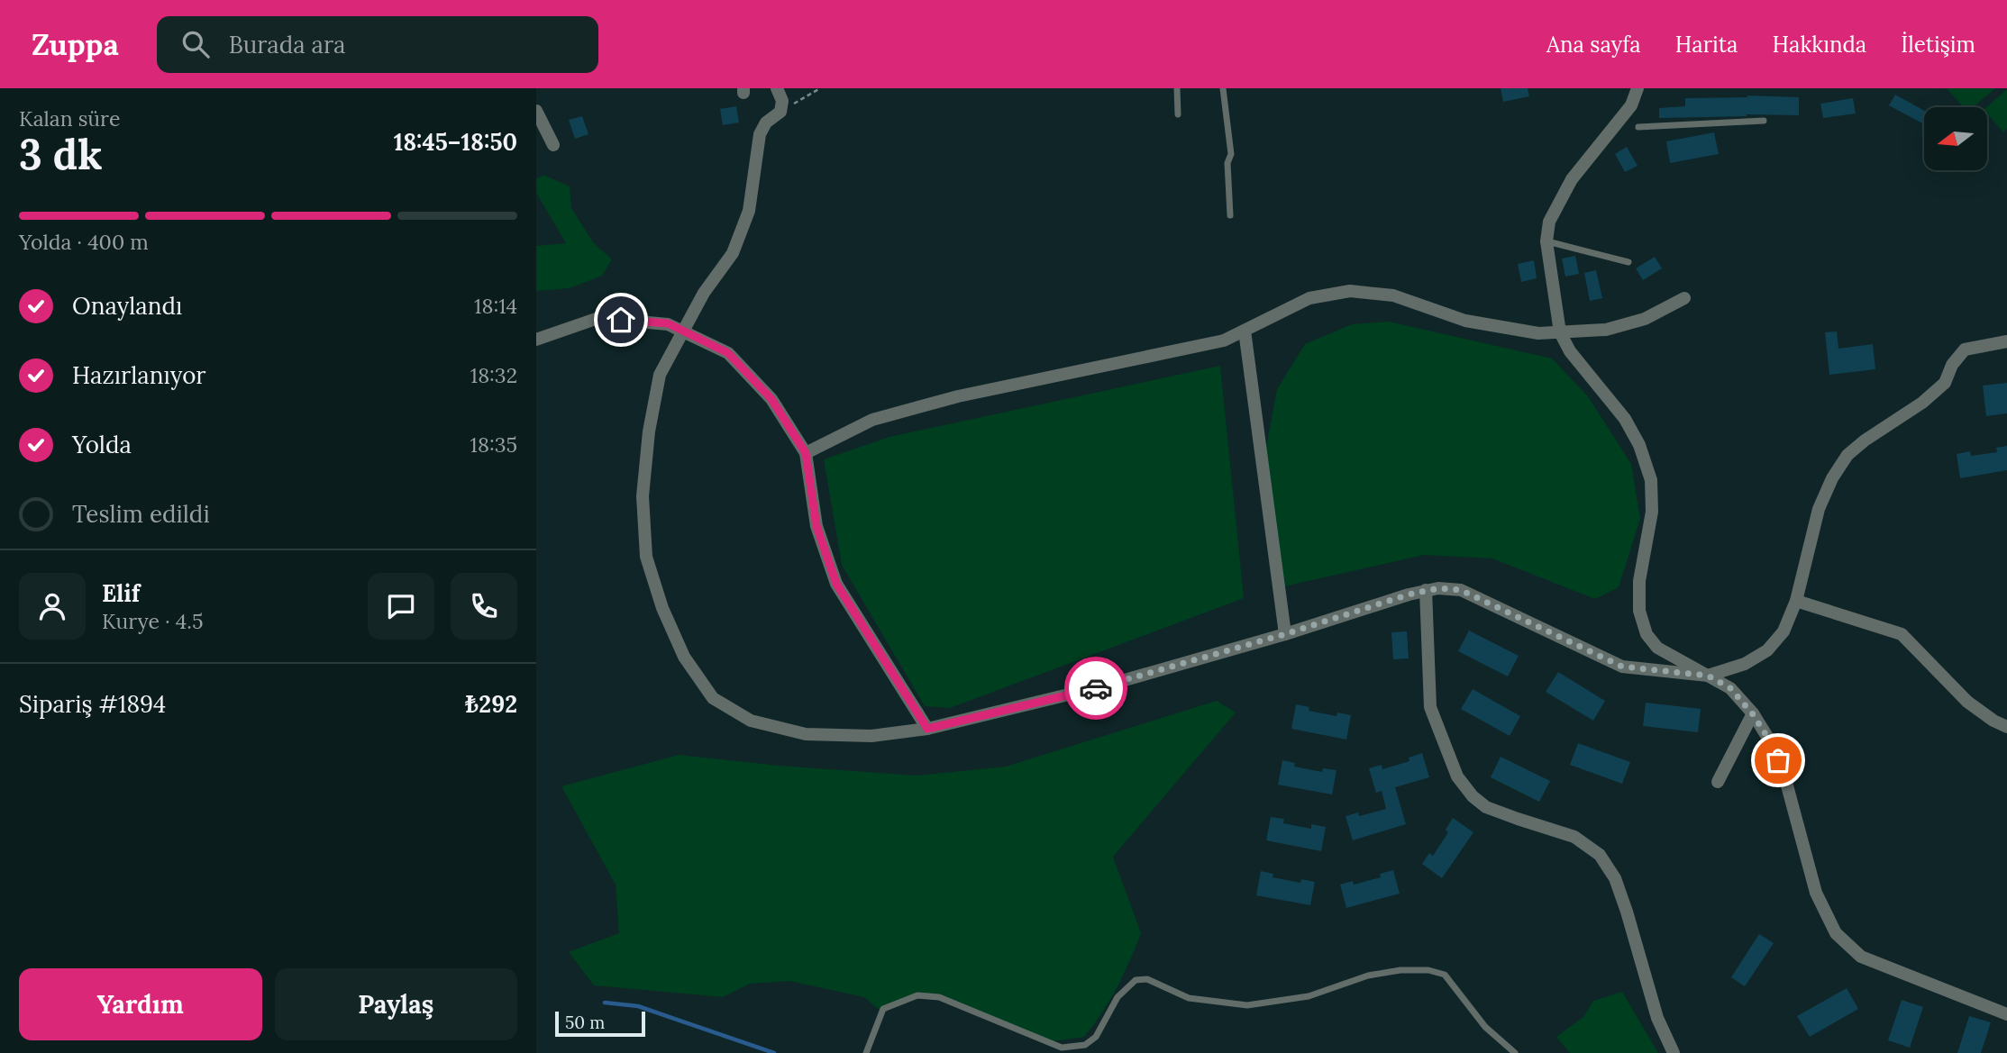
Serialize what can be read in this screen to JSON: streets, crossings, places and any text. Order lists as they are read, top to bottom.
{
  "scale_bar": "50 m",
  "north": "left",
  "page": {
    "header": "Zuppa",
    "search": "Burada ara",
    "nav": [
      "Ana sayfa",
      "Harita",
      "Hakkında",
      "İletişim"
    ],
    "heading": ["3 dk", "Kalan süre", "18:45–18:50"],
    "panel": [
      "Elif",
      "Kurye · 4.5",
      "Sipariş #1894",
      "₺292"
    ],
    "bar": "Yolda · 400 m",
    "list": [
      ["Onaylandı", "18:14"],
      ["Hazırlanıyor", "18:32"],
      ["Yolda", "18:35"],
      "Teslim edildi"
    ],
    "buttons": ["Yardım", "Paylaş"],
    "scale": "50 m"
  }
}
